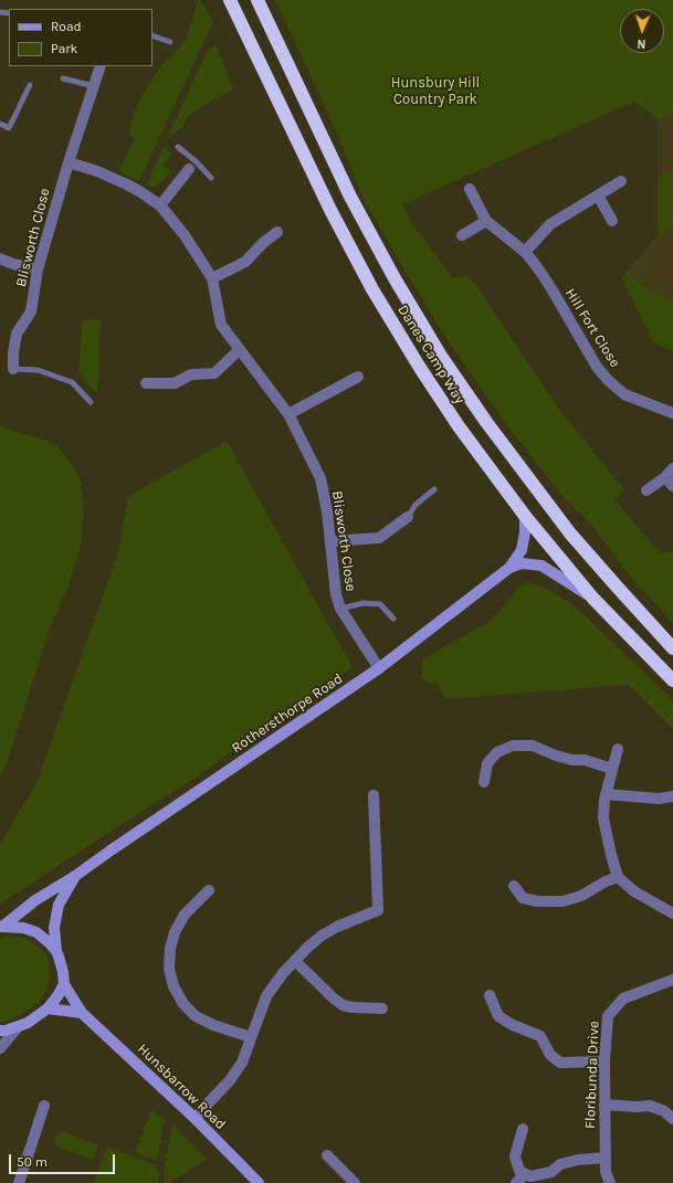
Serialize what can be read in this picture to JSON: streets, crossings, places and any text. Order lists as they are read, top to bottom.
{
  "streets": {
    "highway": ["Danes Camp Way"],
    "street": [
      "Blisworth Close",
      "Hill Fort Close",
      "Rothersthorpe Road",
      "Floribunda Drive",
      "Hunsbarrow Road"
    ]
  },
  "crossings": [
    ["Blisworth Close", "Rothersthorpe Road"],
    ["Danes Camp Way", "Rothersthorpe Road"],
    ["Rothersthorpe Road", "Hunsbarrow Road"]
  ],
  "parks": ["Hunsbury Hill Country Park"],
  "legend": ["Road", "Park"],
  "scale_bar": "50 m",
  "north": "bottom"
}
